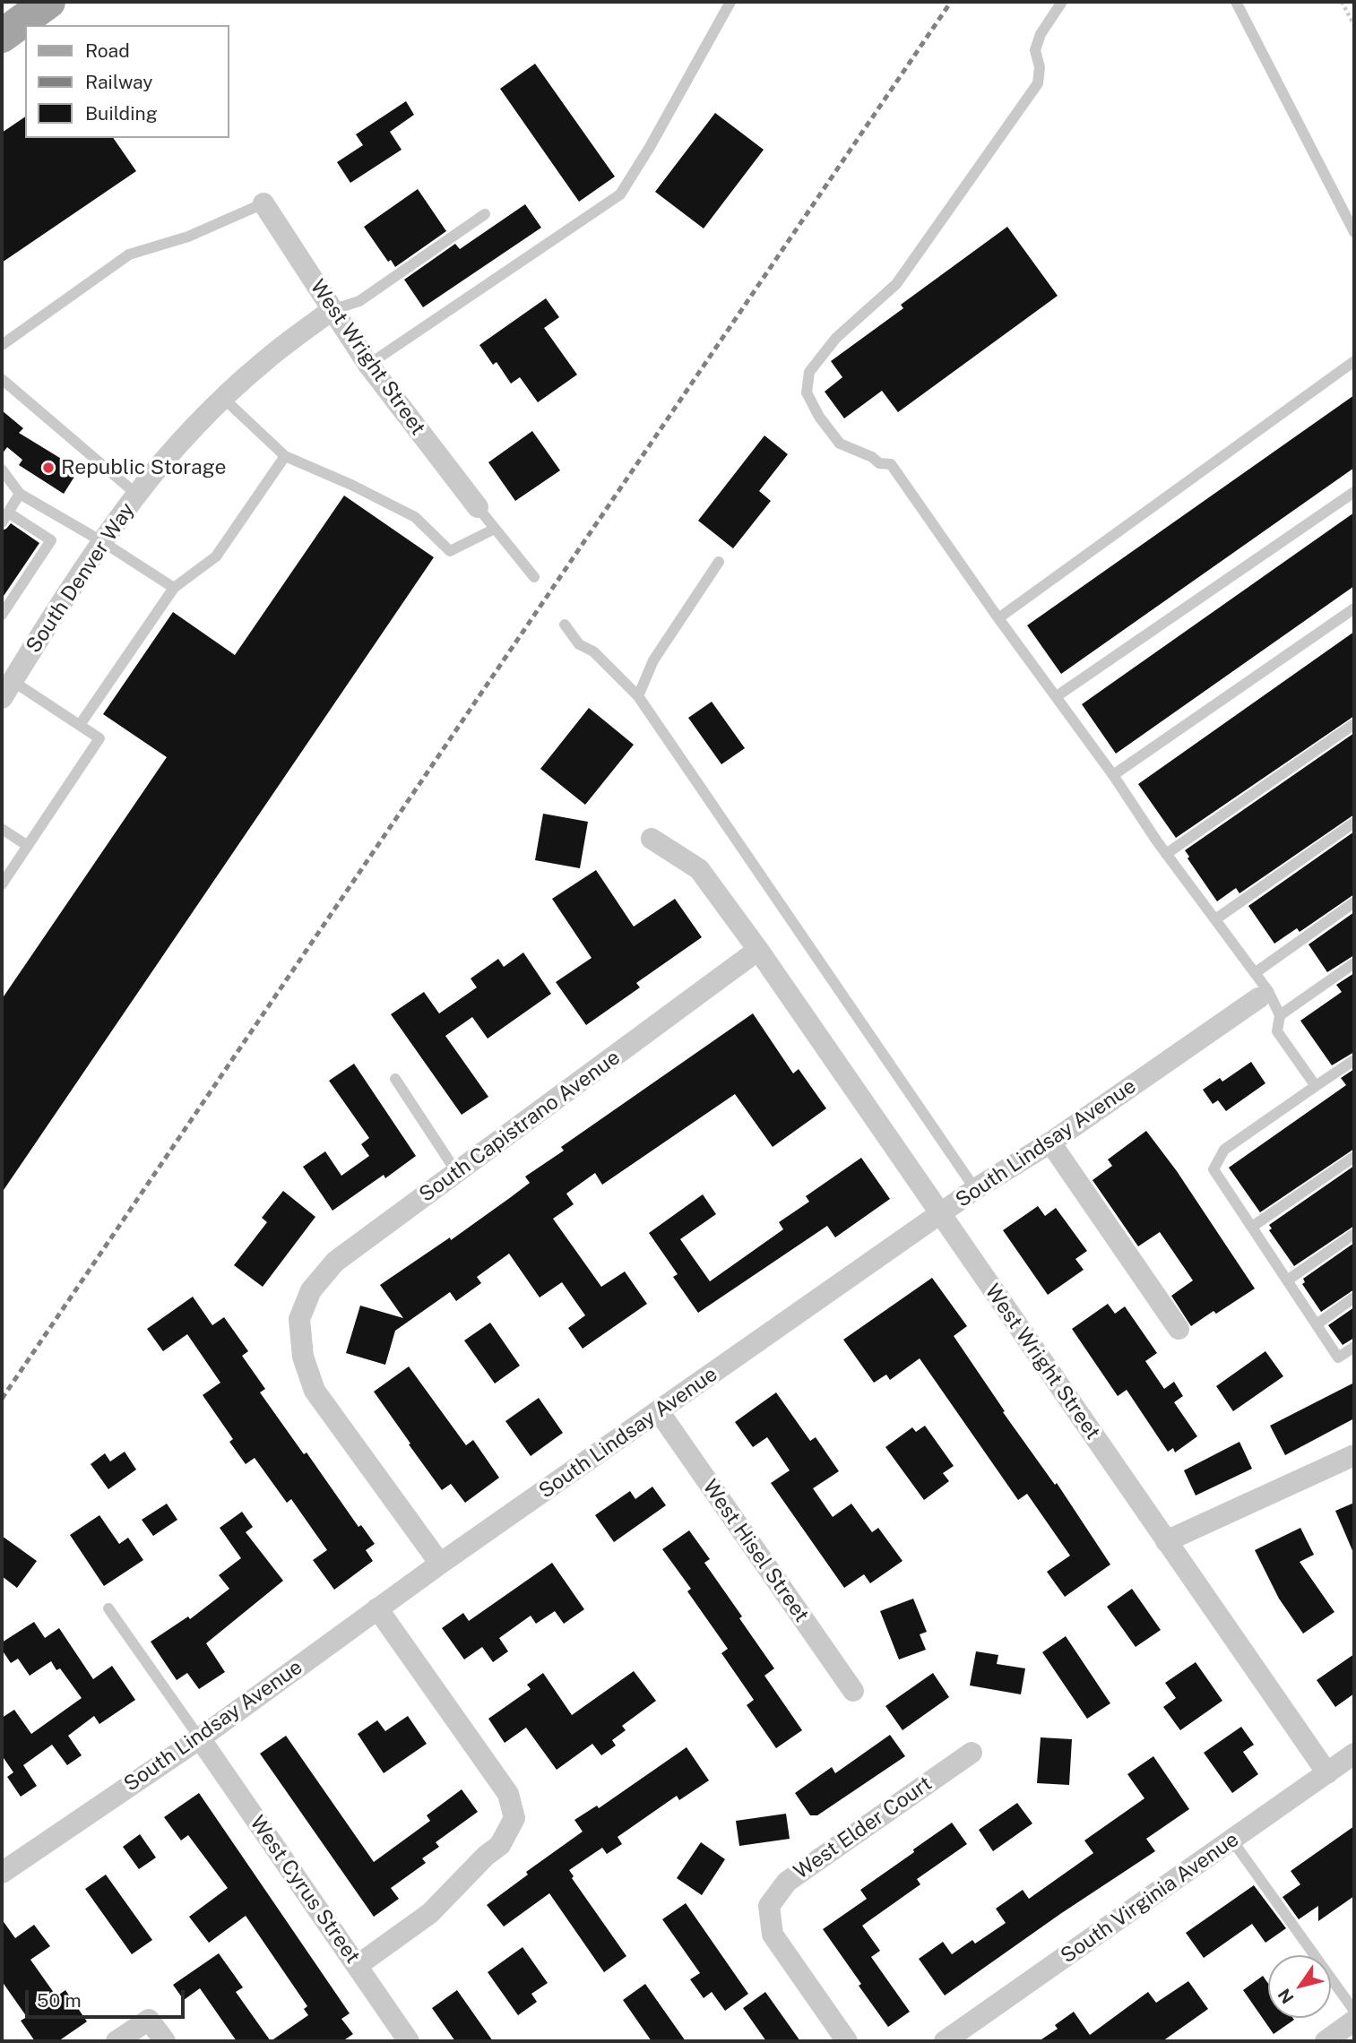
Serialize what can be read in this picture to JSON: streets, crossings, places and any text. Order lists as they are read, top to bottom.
{
  "streets": {
    "street": [
      "West Wright Street",
      "South Denver Way",
      "South Capistrano Avenue",
      "South Lindsay Avenue",
      "West Hisel Street",
      "West Elder Court",
      "West Cyrus Street",
      "South Virginia Avenue"
    ]
  },
  "crossings": [
    ["West Wright Street", "South Denver Way"],
    ["West Wright Street", "South Capistrano Avenue"],
    ["West Wright Street", "South Lindsay Avenue"],
    ["West Wright Street", "South Virginia Avenue"],
    ["South Capistrano Avenue", "South Lindsay Avenue"],
    ["South Lindsay Avenue", "West Hisel Street"],
    ["South Lindsay Avenue", "West Cyrus Street"]
  ],
  "places": ["Republic Storage"],
  "legend": ["Road", "Railway", "Building"],
  "scale_bar": "50 m",
  "north": "bottom left"
}
